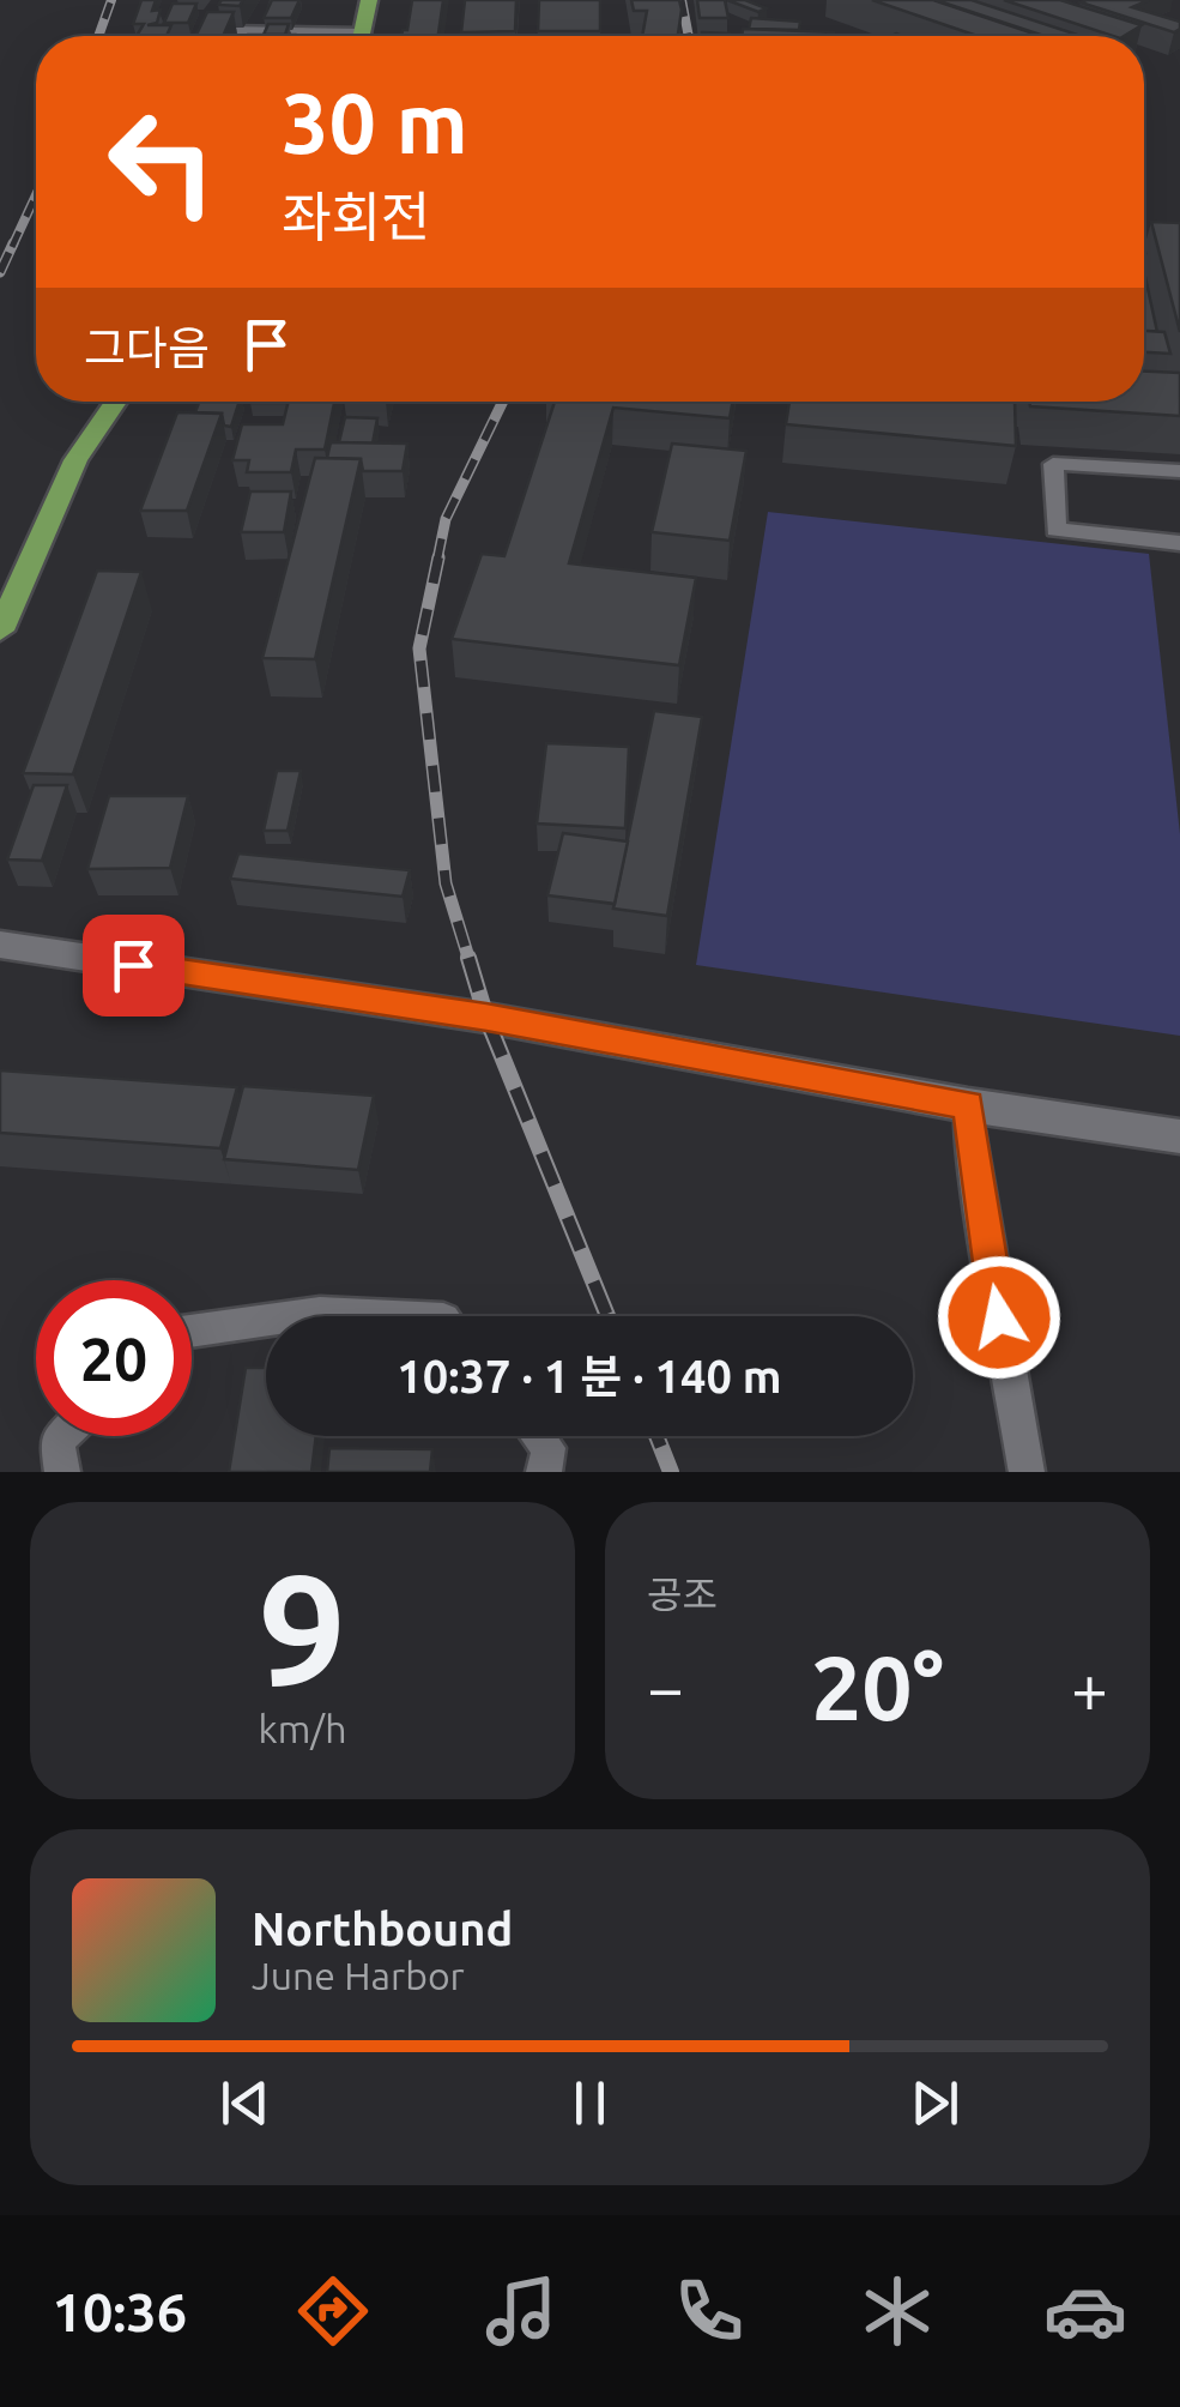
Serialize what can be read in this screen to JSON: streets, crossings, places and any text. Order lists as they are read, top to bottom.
{
  "page": {
    "turn": ["30 m", "좌회전"],
    "then": "그다음",
    "limit": "20",
    "trip": "10:37 · 1 분 · 140 m",
    "tile": [
      ["9", "km/h"],
      "공조"
    ],
    "heat": ["−", "20°", "+"],
    "song": ["Northbound", "June Harbor"],
    "tabs": "10:36"
  }
}
